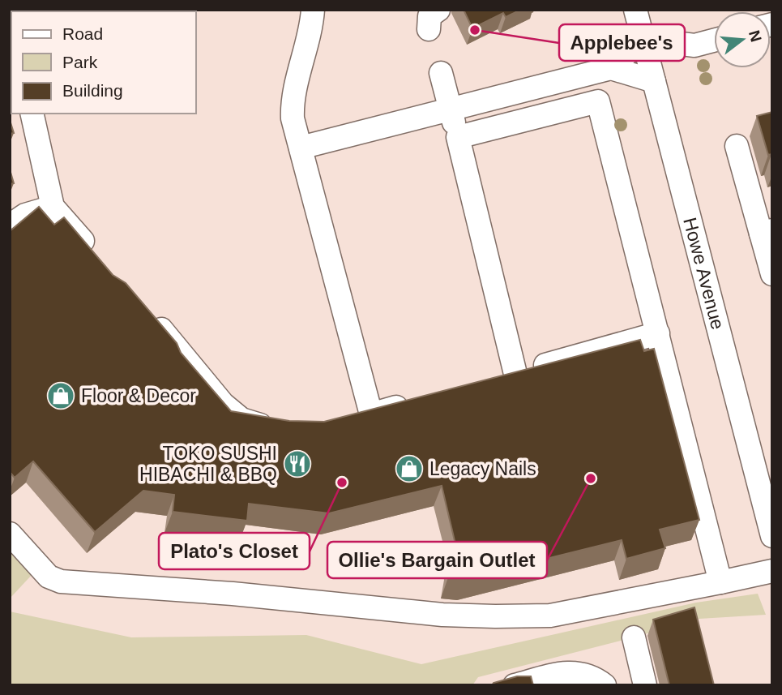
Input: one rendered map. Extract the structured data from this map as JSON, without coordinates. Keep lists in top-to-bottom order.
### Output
{
  "streets": {
    "street": ["Howe Avenue"]
  },
  "places": {
    "other": ["Applebee's", "Ollie's Bargain Outlet", "Plato's Closet"],
    "shop": ["Floor & Decor", "Legacy Nails"],
    "restaurant": ["TOKO SUSHI HIBACHI & BBQ"]
  },
  "legend": ["Road", "Park", "Building"],
  "north": "right"
}
